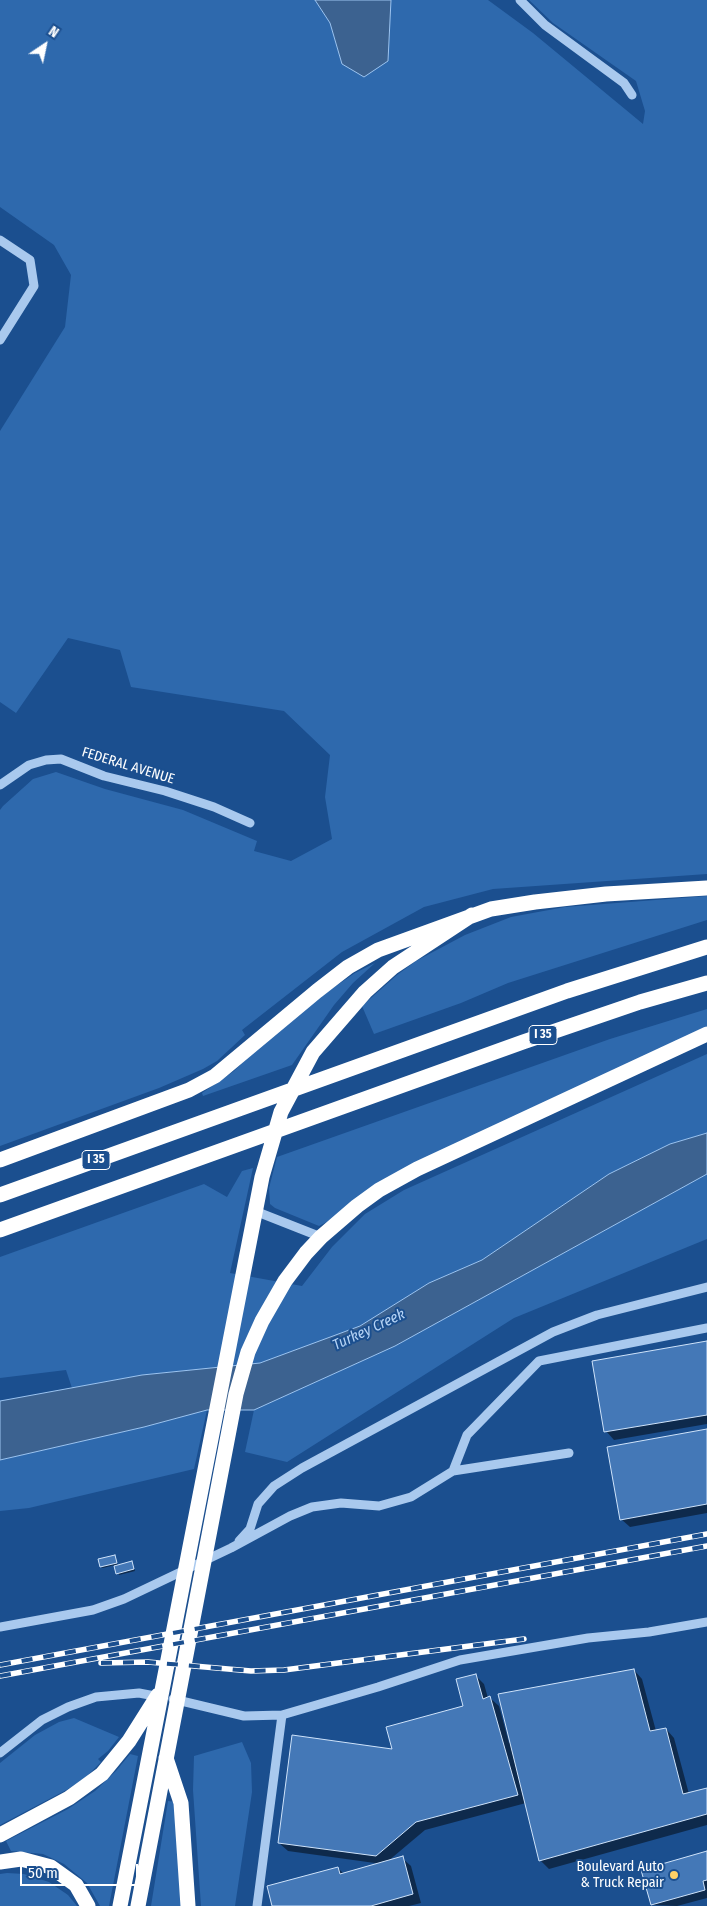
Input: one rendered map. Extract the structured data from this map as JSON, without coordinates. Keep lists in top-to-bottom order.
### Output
{
  "streets": {
    "highway": ["I 35"],
    "street": ["FEDERAL AVENUE"]
  },
  "water": ["Turkey Creek"],
  "places": ["Boulevard Auto & Truck Repair"],
  "scale_bar": "50 m",
  "north": "top right"
}
